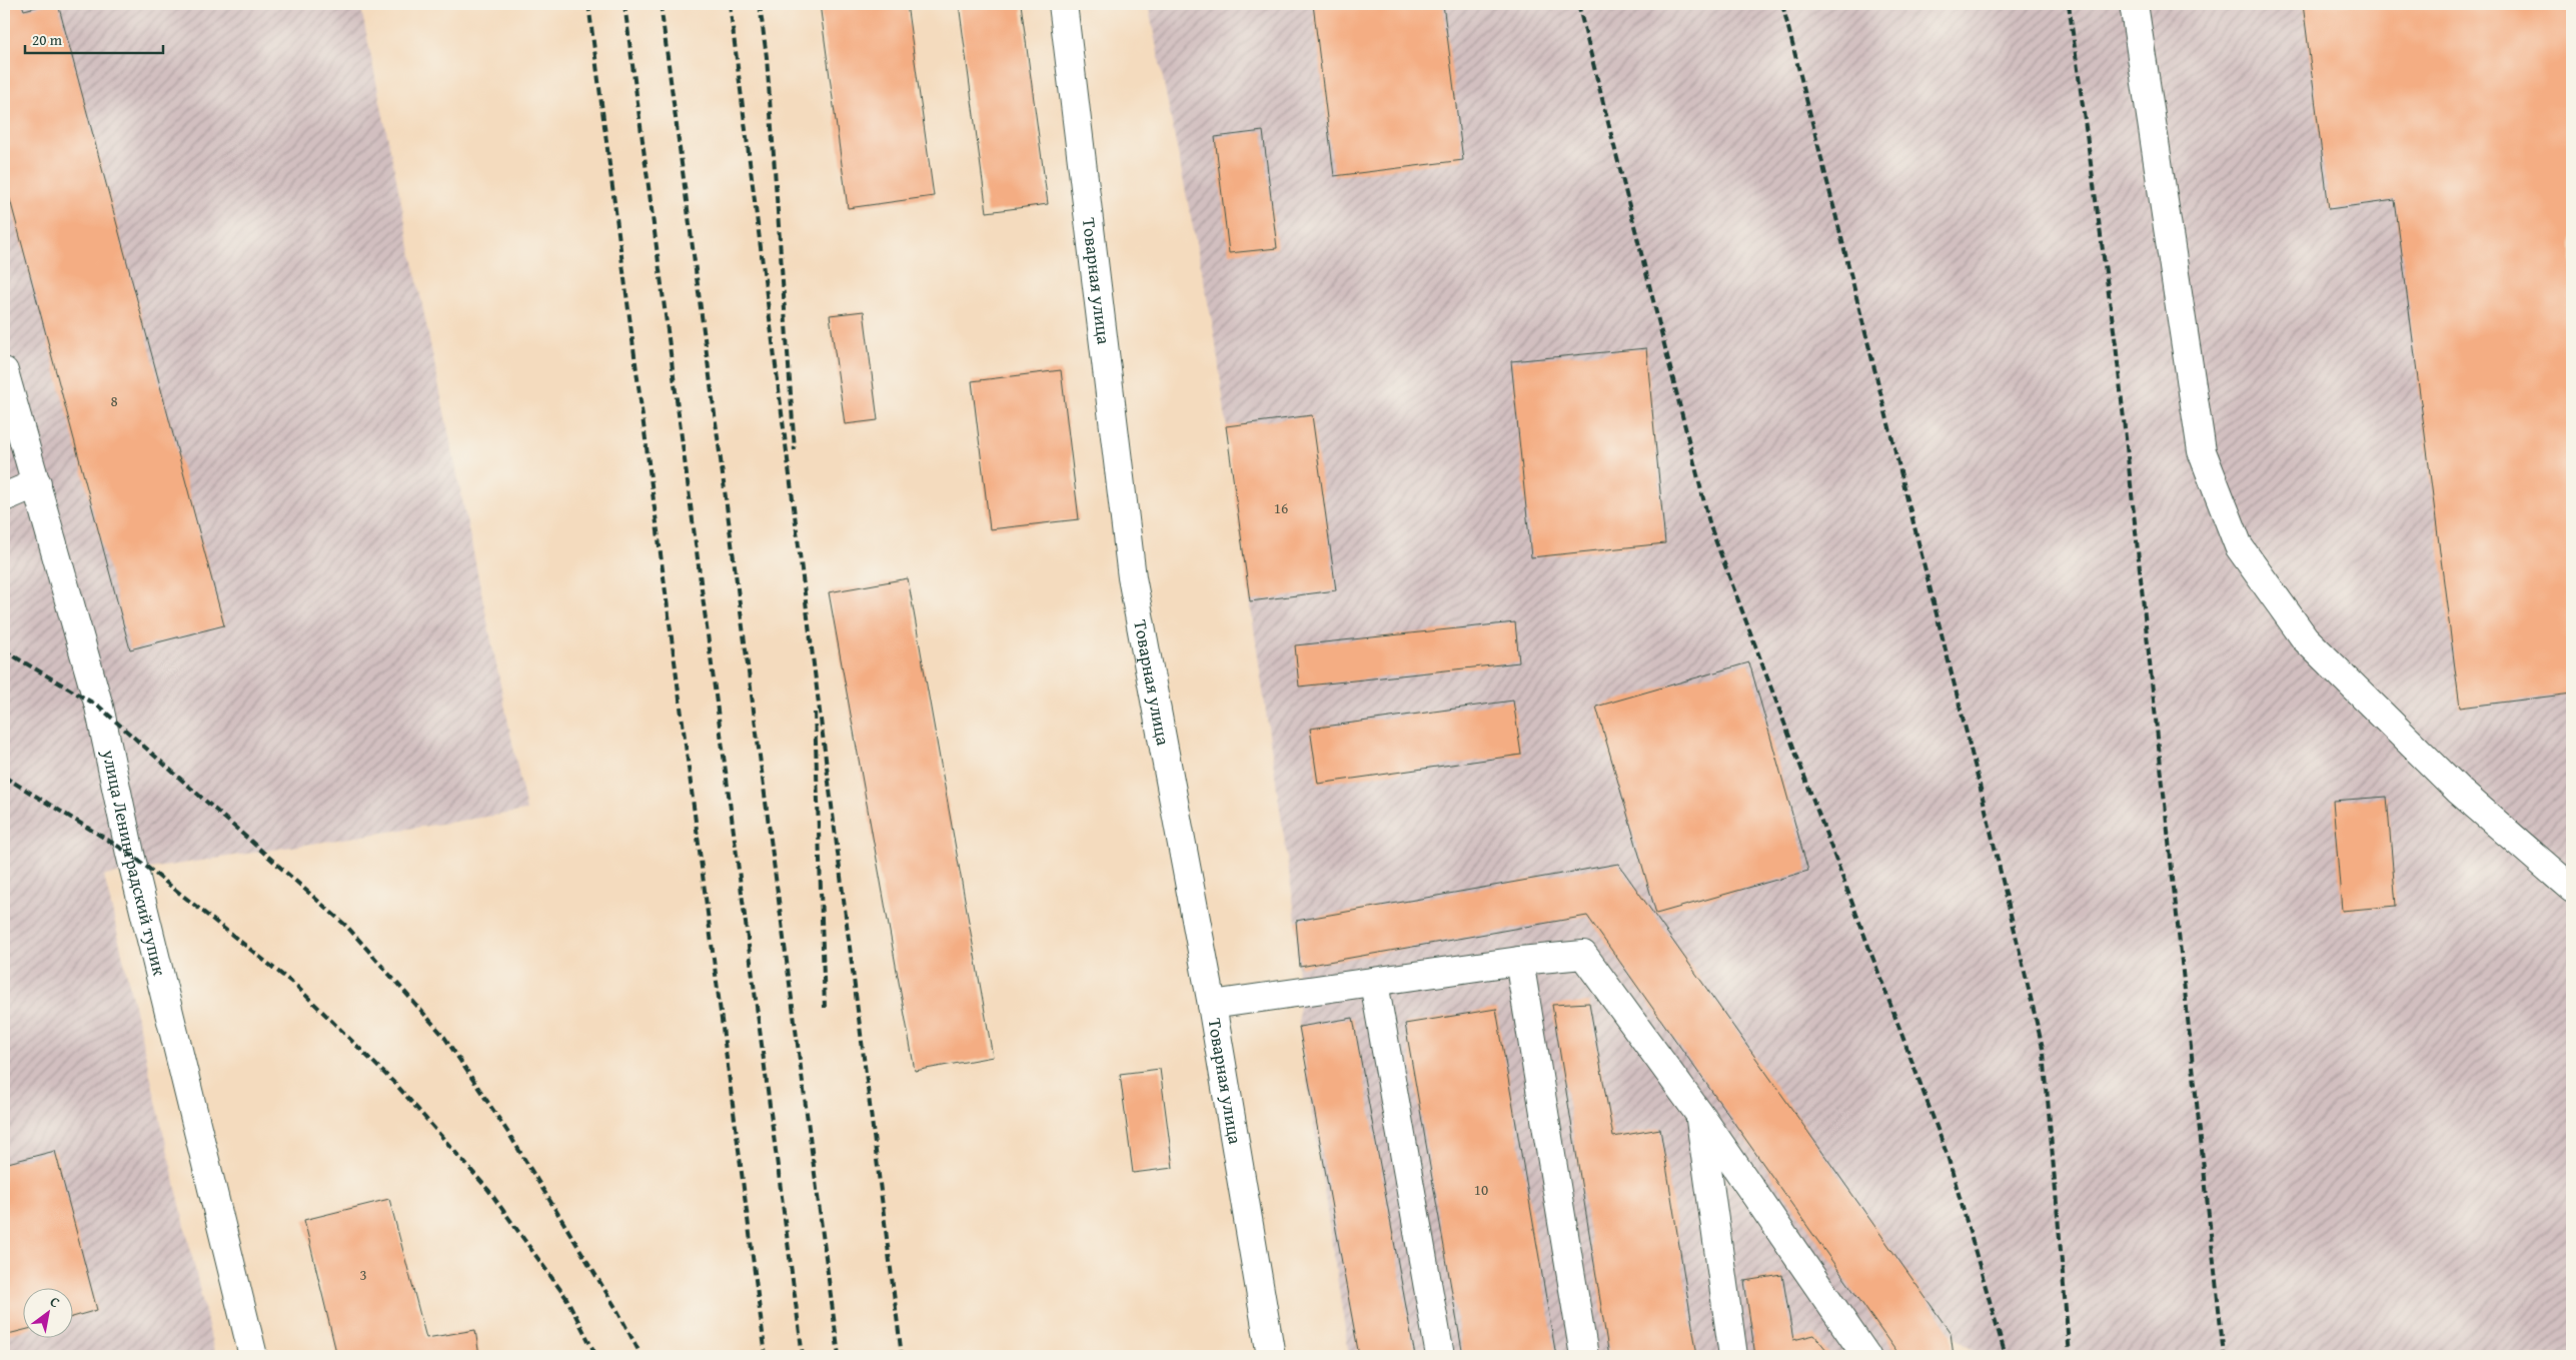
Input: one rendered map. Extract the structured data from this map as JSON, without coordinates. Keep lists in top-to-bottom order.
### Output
{
  "streets": {
    "street": ["Товарная улица", "улица Ленинградский тупик"]
  },
  "house_numbers": [
    "8",
    "16",
    "10",
    "3"
  ],
  "scale_bar": "20 m",
  "north": "top right"
}
